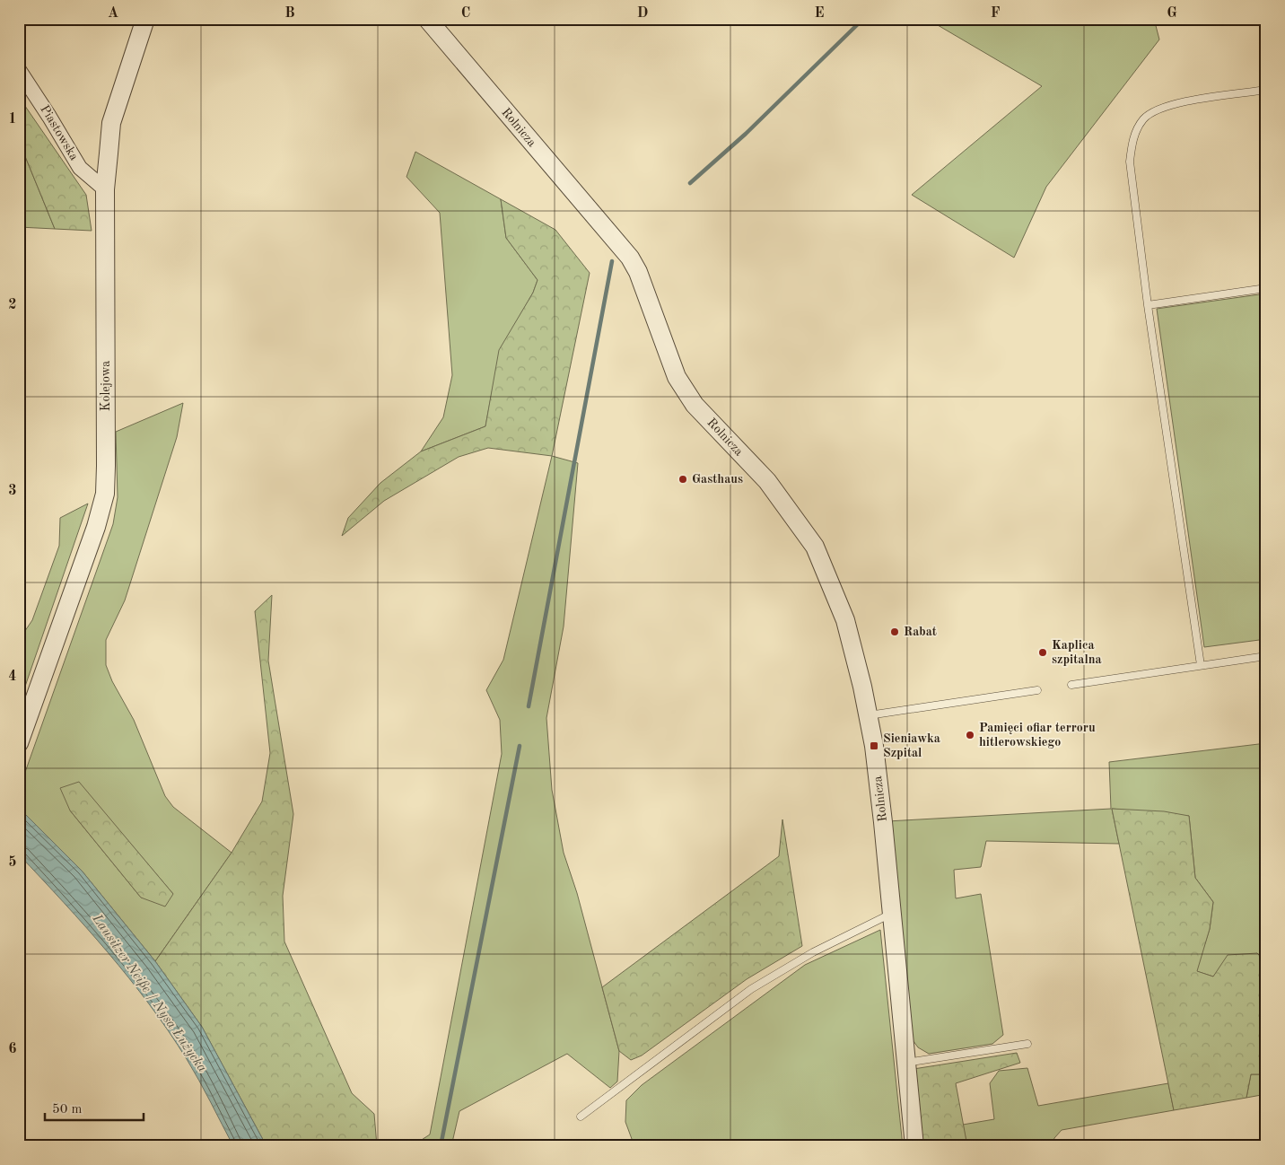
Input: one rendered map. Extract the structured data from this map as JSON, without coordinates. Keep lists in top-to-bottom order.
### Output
{
  "streets": {
    "street": ["Rolnicza", "Piastowska", "Kolejowa"]
  },
  "crossings": [
    ["Piastowska", "Kolejowa"]
  ],
  "water": ["Lausitzer Neiße / Nysa Łużycka"],
  "places": {
    "other": [
      "Gasthaus",
      "Rabat",
      "Kaplica szpitalna",
      "Pamięci ofiar terroru hitlerowskiego"
    ],
    "transit": ["Sieniawka Szpital"]
  },
  "scale_bar": "50 m",
  "grid": {
    "columns": [
      "A",
      "B",
      "C",
      "D",
      "E",
      "F",
      "G"
    ],
    "rows": [
      "1",
      "2",
      "3",
      "4",
      "5",
      "6"
    ]
  }
}
